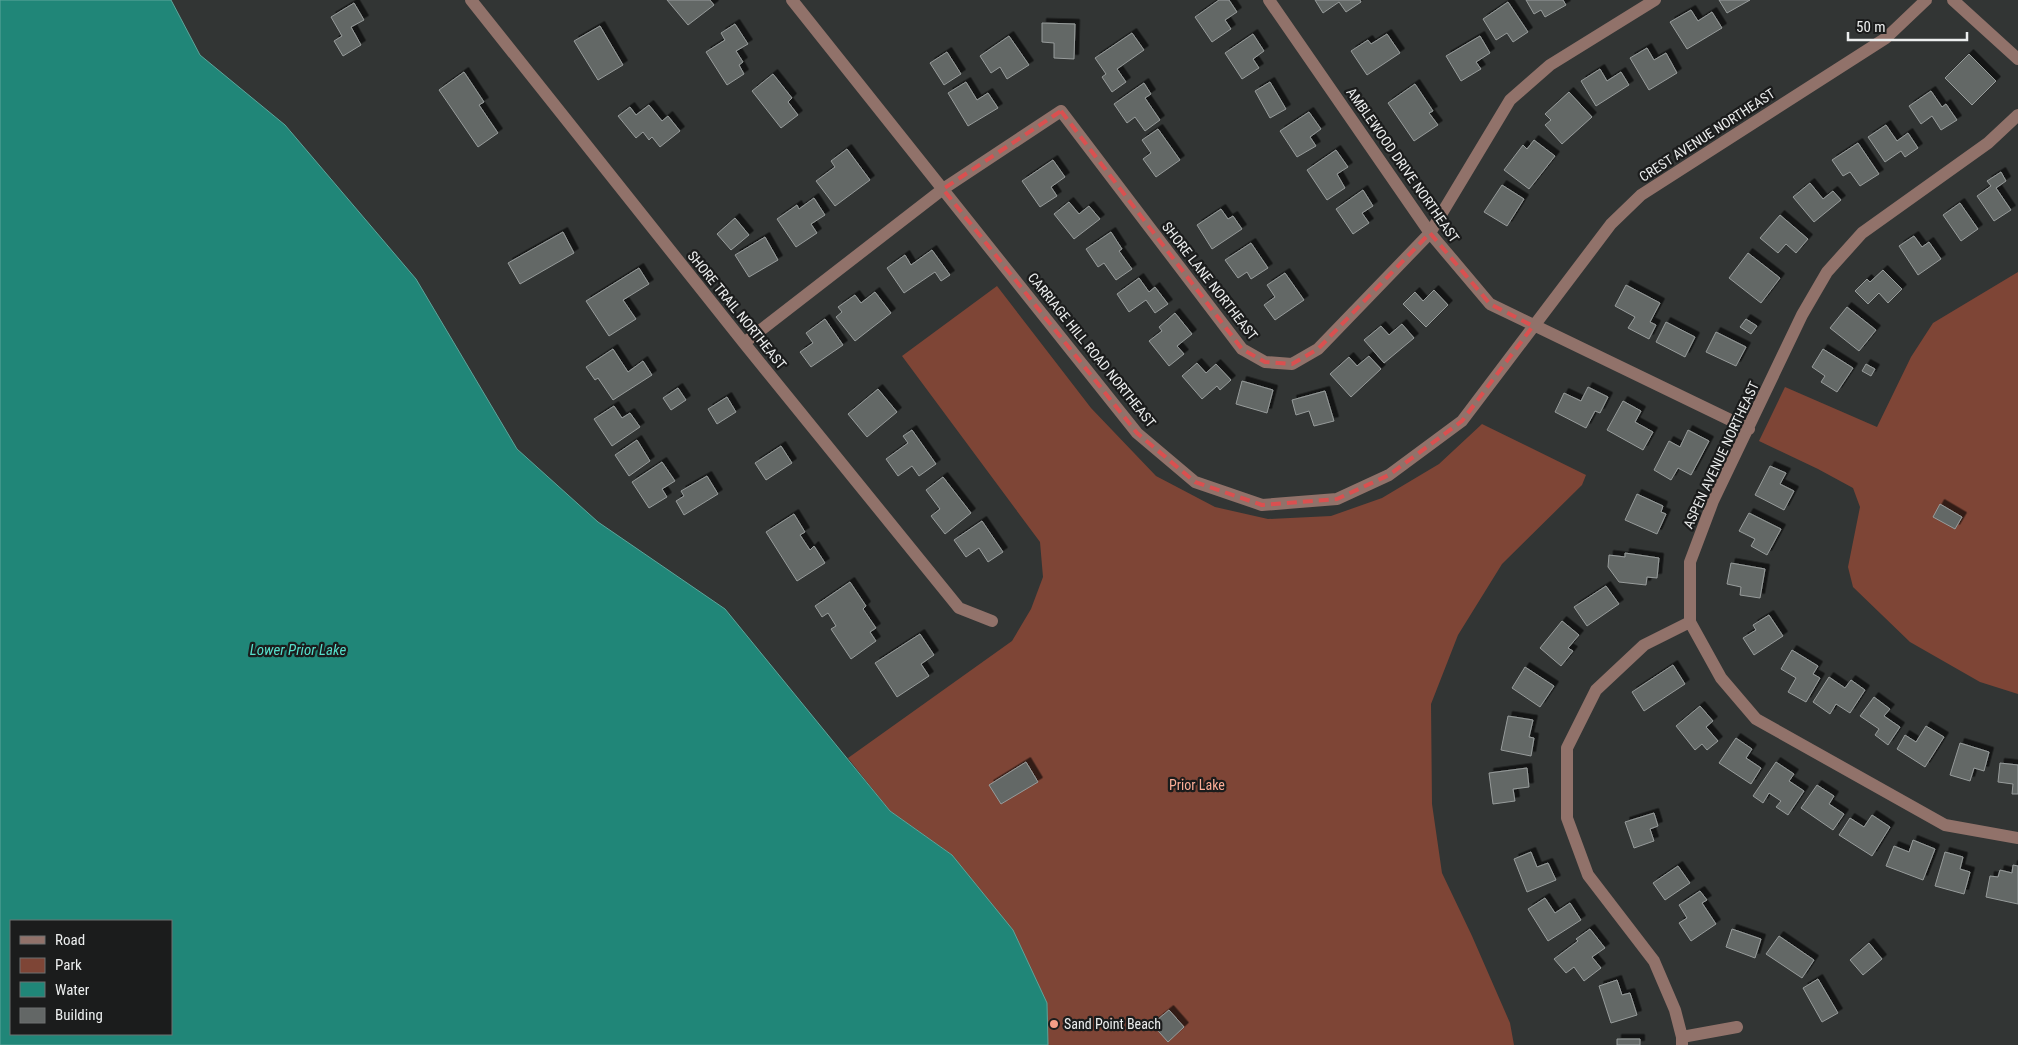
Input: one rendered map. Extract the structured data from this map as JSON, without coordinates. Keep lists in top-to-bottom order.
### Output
{
  "streets": {
    "street": [
      "CREST AVENUE NORTHEAST",
      "AMBLEWOOD DRIVE NORTHEAST",
      "SHORE LANE NORTHEAST",
      "SHORE TRAIL NORTHEAST",
      "CARRIAGE HILL ROAD NORTHEAST",
      "ASPEN AVENUE NORTHEAST"
    ]
  },
  "crossings": [
    ["CREST AVENUE NORTHEAST", "AMBLEWOOD DRIVE NORTHEAST"],
    ["CREST AVENUE NORTHEAST", "CARRIAGE HILL ROAD NORTHEAST"],
    ["AMBLEWOOD DRIVE NORTHEAST", "SHORE LANE NORTHEAST"],
    ["AMBLEWOOD DRIVE NORTHEAST", "CARRIAGE HILL ROAD NORTHEAST"],
    ["AMBLEWOOD DRIVE NORTHEAST", "ASPEN AVENUE NORTHEAST"],
    ["SHORE LANE NORTHEAST", "SHORE TRAIL NORTHEAST"],
    ["SHORE LANE NORTHEAST", "CARRIAGE HILL ROAD NORTHEAST"]
  ],
  "water": ["Lower Prior Lake"],
  "parks": ["Prior Lake"],
  "places": ["Sand Point Beach"],
  "legend": [
    "Road",
    "Park",
    "Water",
    "Building"
  ],
  "scale_bar": "50 m"
}
